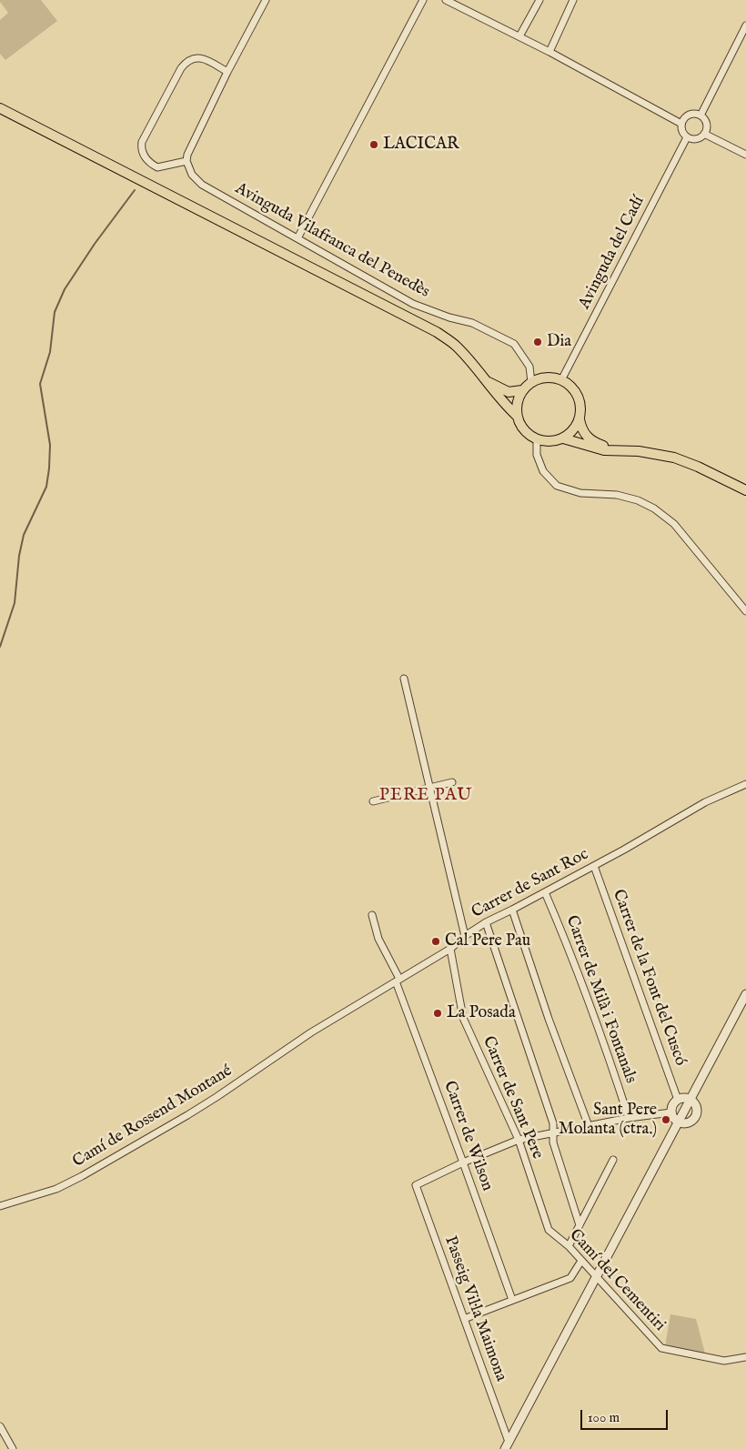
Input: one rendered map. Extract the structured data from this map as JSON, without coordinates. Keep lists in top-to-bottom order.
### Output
{
  "streets": {
    "street": [
      "Avinguda Vilafranca del Penedès",
      "Avinguda del Cadí",
      "Carrer de Sant Roc",
      "Carrer de la Font del Cuscó",
      "Carrer de Milà i Fontanals",
      "Carrer de Sant Pere",
      "Camí de Rossend Montané",
      "Carrer de Wilson",
      "Camí del Cementiri",
      "Passeig Vil·la Maimona"
    ]
  },
  "crossings": [
    ["Avinguda Vilafranca del Penedès", "Avinguda del Cadí"],
    ["Carrer de Sant Roc", "Carrer de la Font del Cuscó"],
    ["Carrer de Sant Roc", "Carrer de Milà i Fontanals"],
    ["Carrer de Sant Roc", "Carrer de Sant Pere"],
    ["Carrer de Sant Roc", "Camí de Rossend Montané"],
    ["Carrer de Sant Roc", "Carrer de Wilson"],
    ["Carrer de Sant Pere", "Camí del Cementiri"],
    ["Carrer de Wilson", "Passeig Vil·la Maimona"]
  ],
  "districts": ["PERE PAU"],
  "places": [
    "LACICAR",
    "Dia",
    "Cal Pere Pau",
    "La Posada",
    "Sant Pere Molanta (ctra.)"
  ],
  "scale_bar": "100 m"
}
